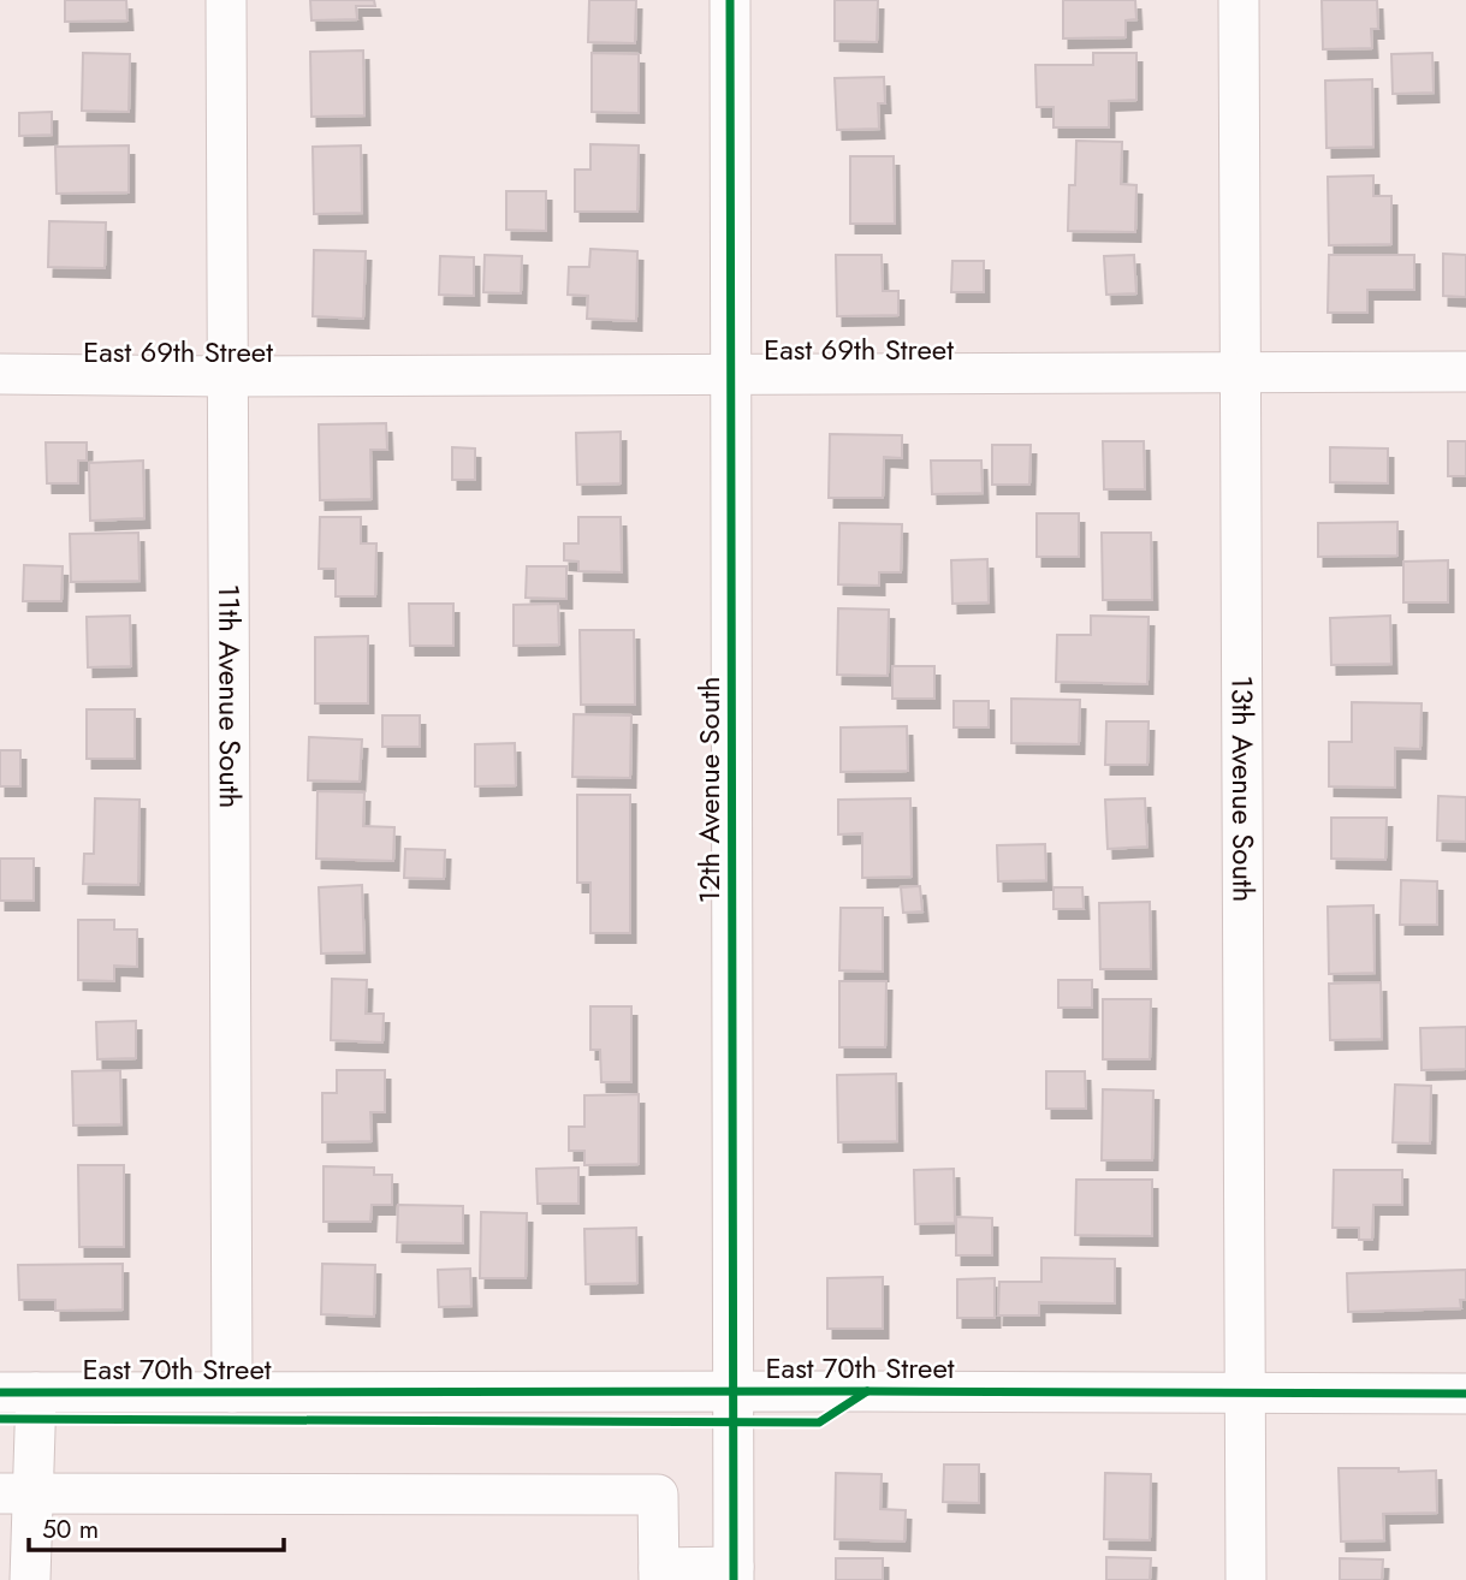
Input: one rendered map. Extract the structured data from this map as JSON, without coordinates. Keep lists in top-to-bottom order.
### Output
{
  "streets": {
    "street": [
      "East 69th Street",
      "11th Avenue South",
      "12th Avenue South",
      "13th Avenue South",
      "East 70th Street"
    ]
  },
  "crossings": [
    ["East 69th Street", "11th Avenue South"],
    ["East 69th Street", "12th Avenue South"],
    ["East 69th Street", "13th Avenue South"],
    ["11th Avenue South", "East 70th Street"],
    ["12th Avenue South", "East 70th Street"],
    ["13th Avenue South", "East 70th Street"]
  ],
  "scale_bar": "50 m"
}
